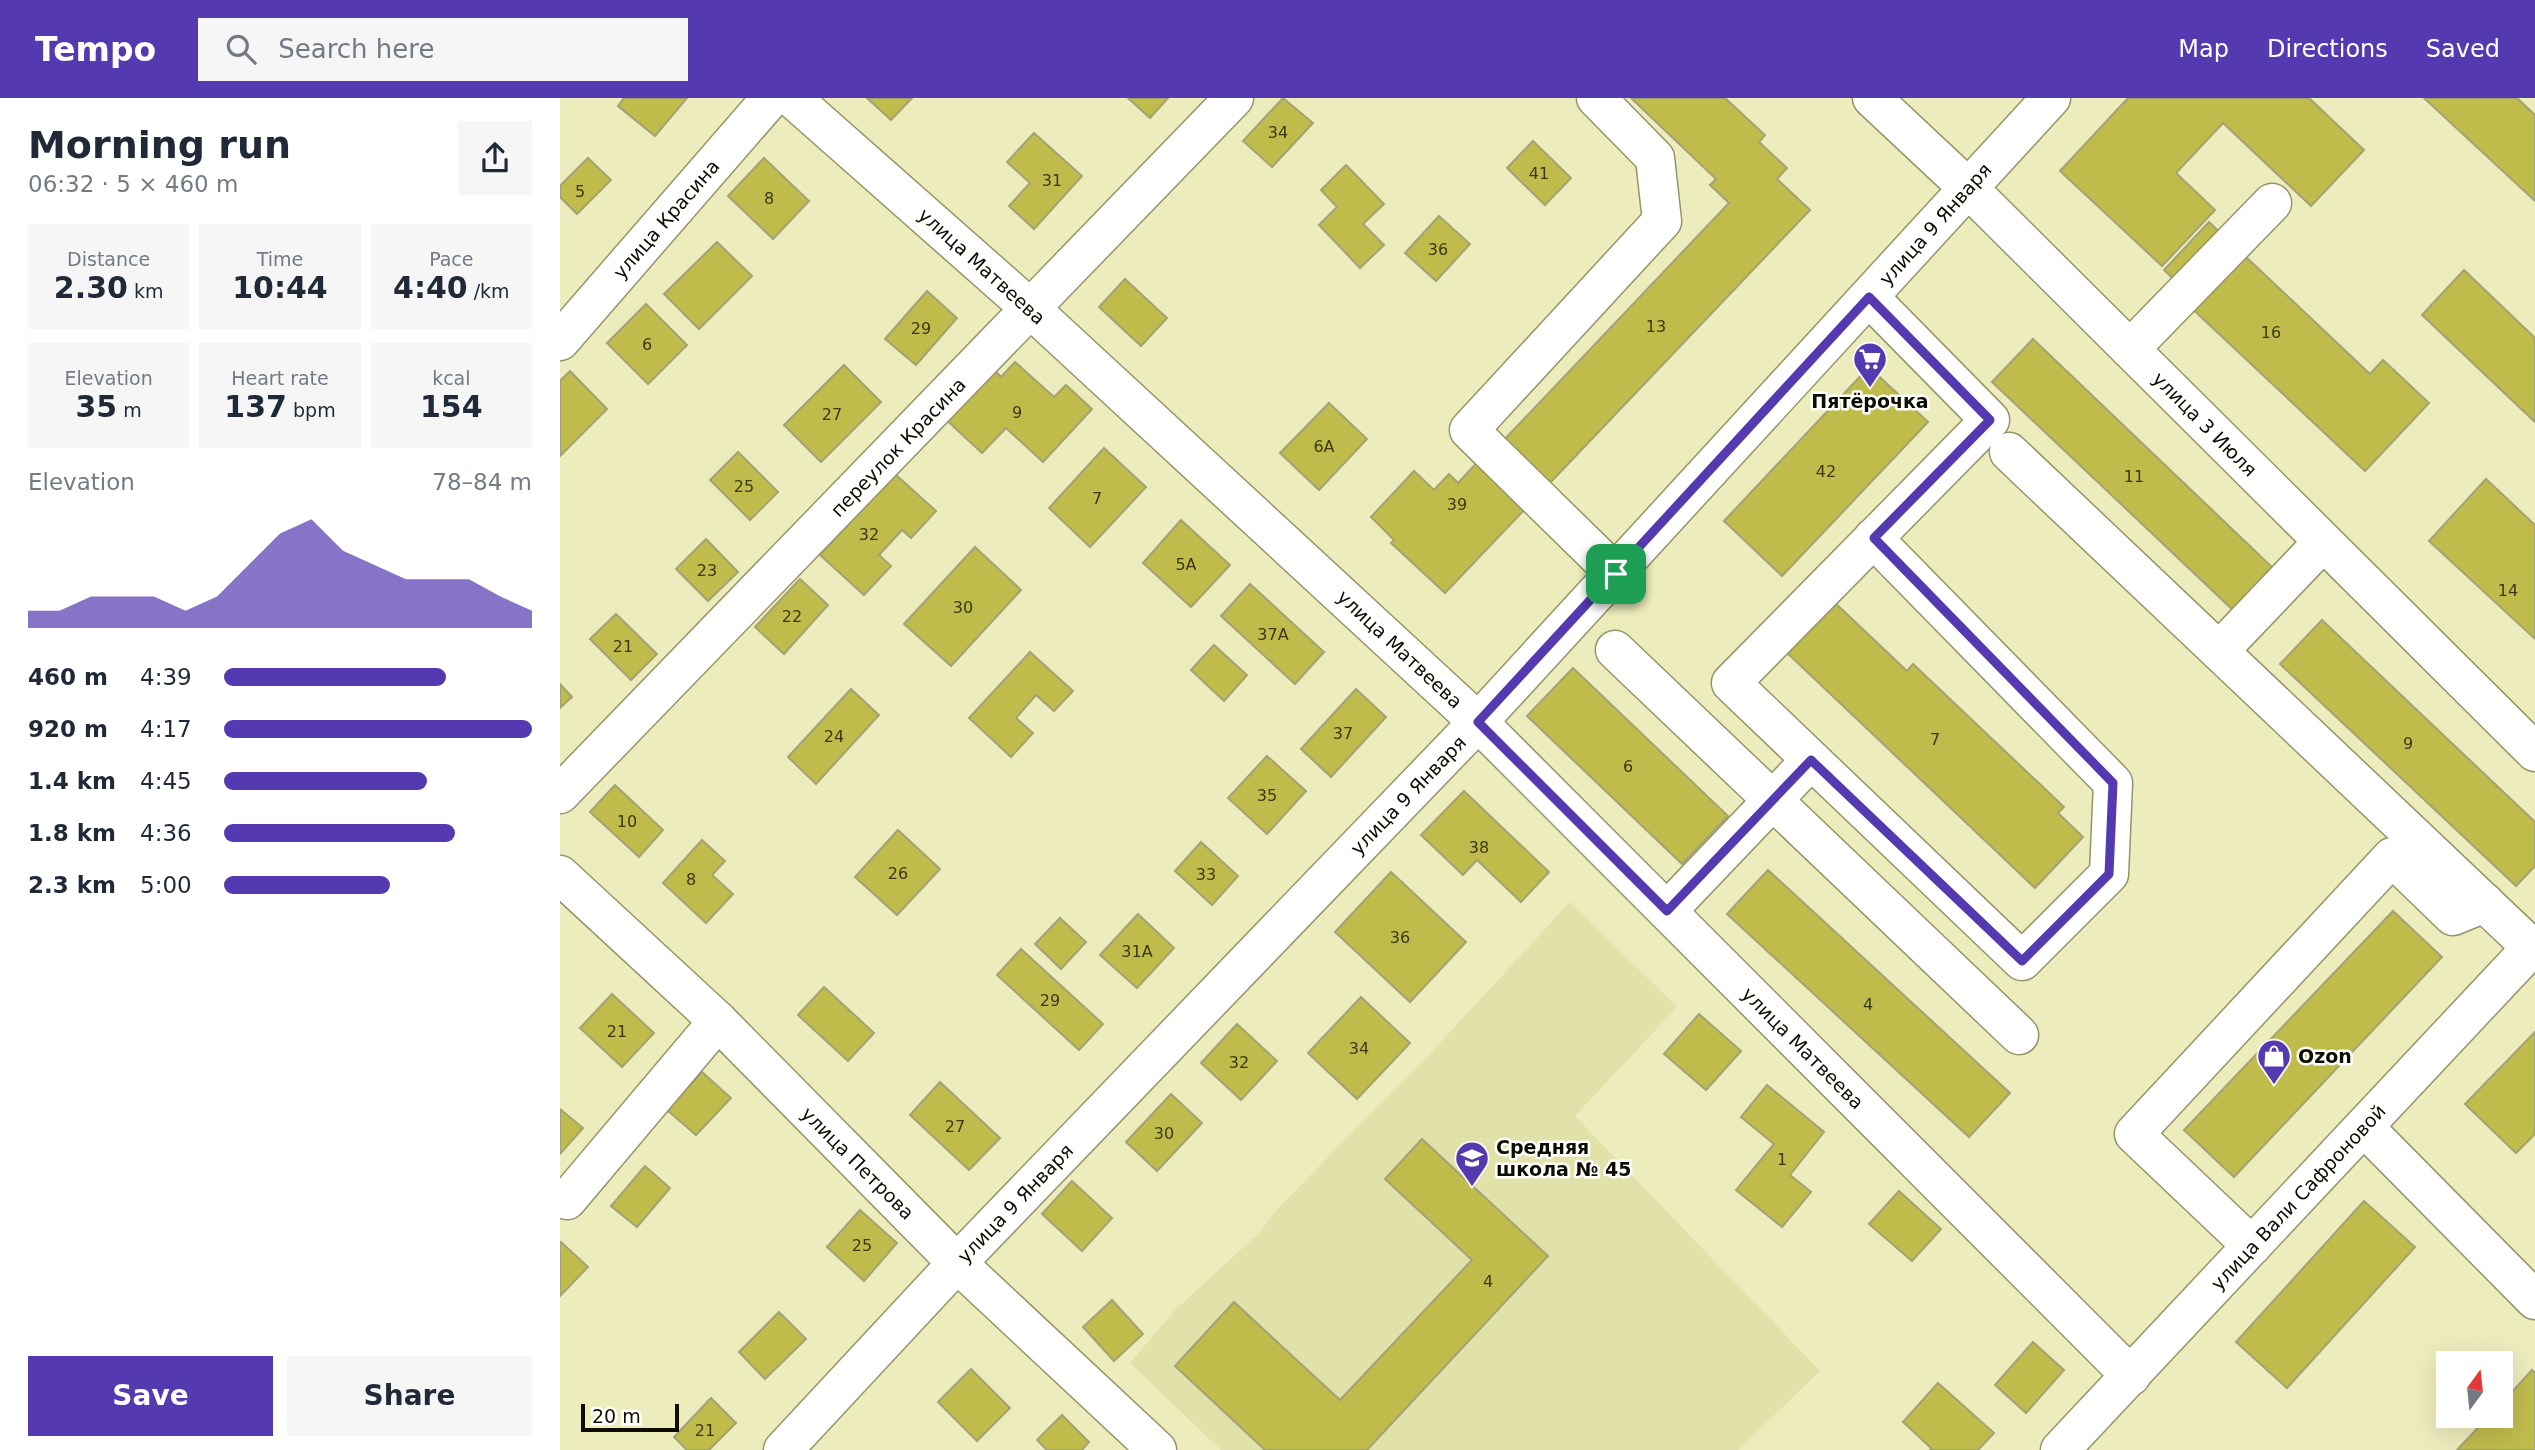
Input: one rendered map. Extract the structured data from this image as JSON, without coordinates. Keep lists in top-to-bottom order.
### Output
{
  "streets": {
    "street": [
      "улица Красина",
      "улица 9 Января",
      "улица Матвеева",
      "улица 3 Июля",
      "переулок Красина",
      "улица Петрова",
      "улица Вали Сафроновой"
    ]
  },
  "crossings": [
    ["улица 9 Января", "улица Матвеева"],
    ["улица 9 Января", "улица 3 Июля"],
    ["улица 9 Января", "улица Петрова"],
    ["улица Матвеева", "переулок Красина"],
    ["улица Матвеева", "улица Вали Сафроновой"]
  ],
  "places": {
    "supermarket": ["Пятёрочка"],
    "shop": ["Ozon"],
    "school or university": ["Средняя школа № 45"]
  },
  "house_numbers": [
    "34",
    "41",
    "31",
    "5",
    "8",
    "36",
    "13",
    "29",
    "16",
    "6",
    "9",
    "27",
    "6А",
    "42",
    "11",
    "25",
    "7",
    "39",
    "32",
    "5А",
    "23",
    "14",
    "30",
    "22",
    "37А",
    "21",
    "37",
    "24",
    "7",
    "9",
    "6",
    "35",
    "10",
    "38",
    "26",
    "33",
    "8",
    "36",
    "31А",
    "29",
    "4",
    "21",
    "34",
    "32",
    "27",
    "30",
    "1",
    "25",
    "4",
    "21"
  ],
  "scale_bar": "20 m",
  "north": "top",
  "page": {
    "header": "Tempo",
    "search": "Search here",
    "nav": ["Map", "Directions", "Saved"],
    "heading": ["Morning run", "06:32 · 5 × 460 m"],
    "stats": [
      ["Distance", "2.30 km"],
      ["Time", "10:44"],
      ["Pace", "4:40 /km"],
      ["Elevation", "35 m"],
      ["Heart rate", "137 bpm"],
      ["kcal", "154"]
    ],
    "chart": ["Elevation", "78–84 m"],
    "list": [
      {
        "name": "460 m",
        "note": "4:39"
      },
      {
        "name": "920 m",
        "note": "4:17"
      },
      {
        "name": "1.4 km",
        "note": "4:45"
      },
      {
        "name": "1.8 km",
        "note": "4:36"
      },
      {
        "name": "2.3 km",
        "note": "5:00"
      }
    ],
    "buttons": ["Save", "Share"],
    "scale": "20 m"
  }
}
